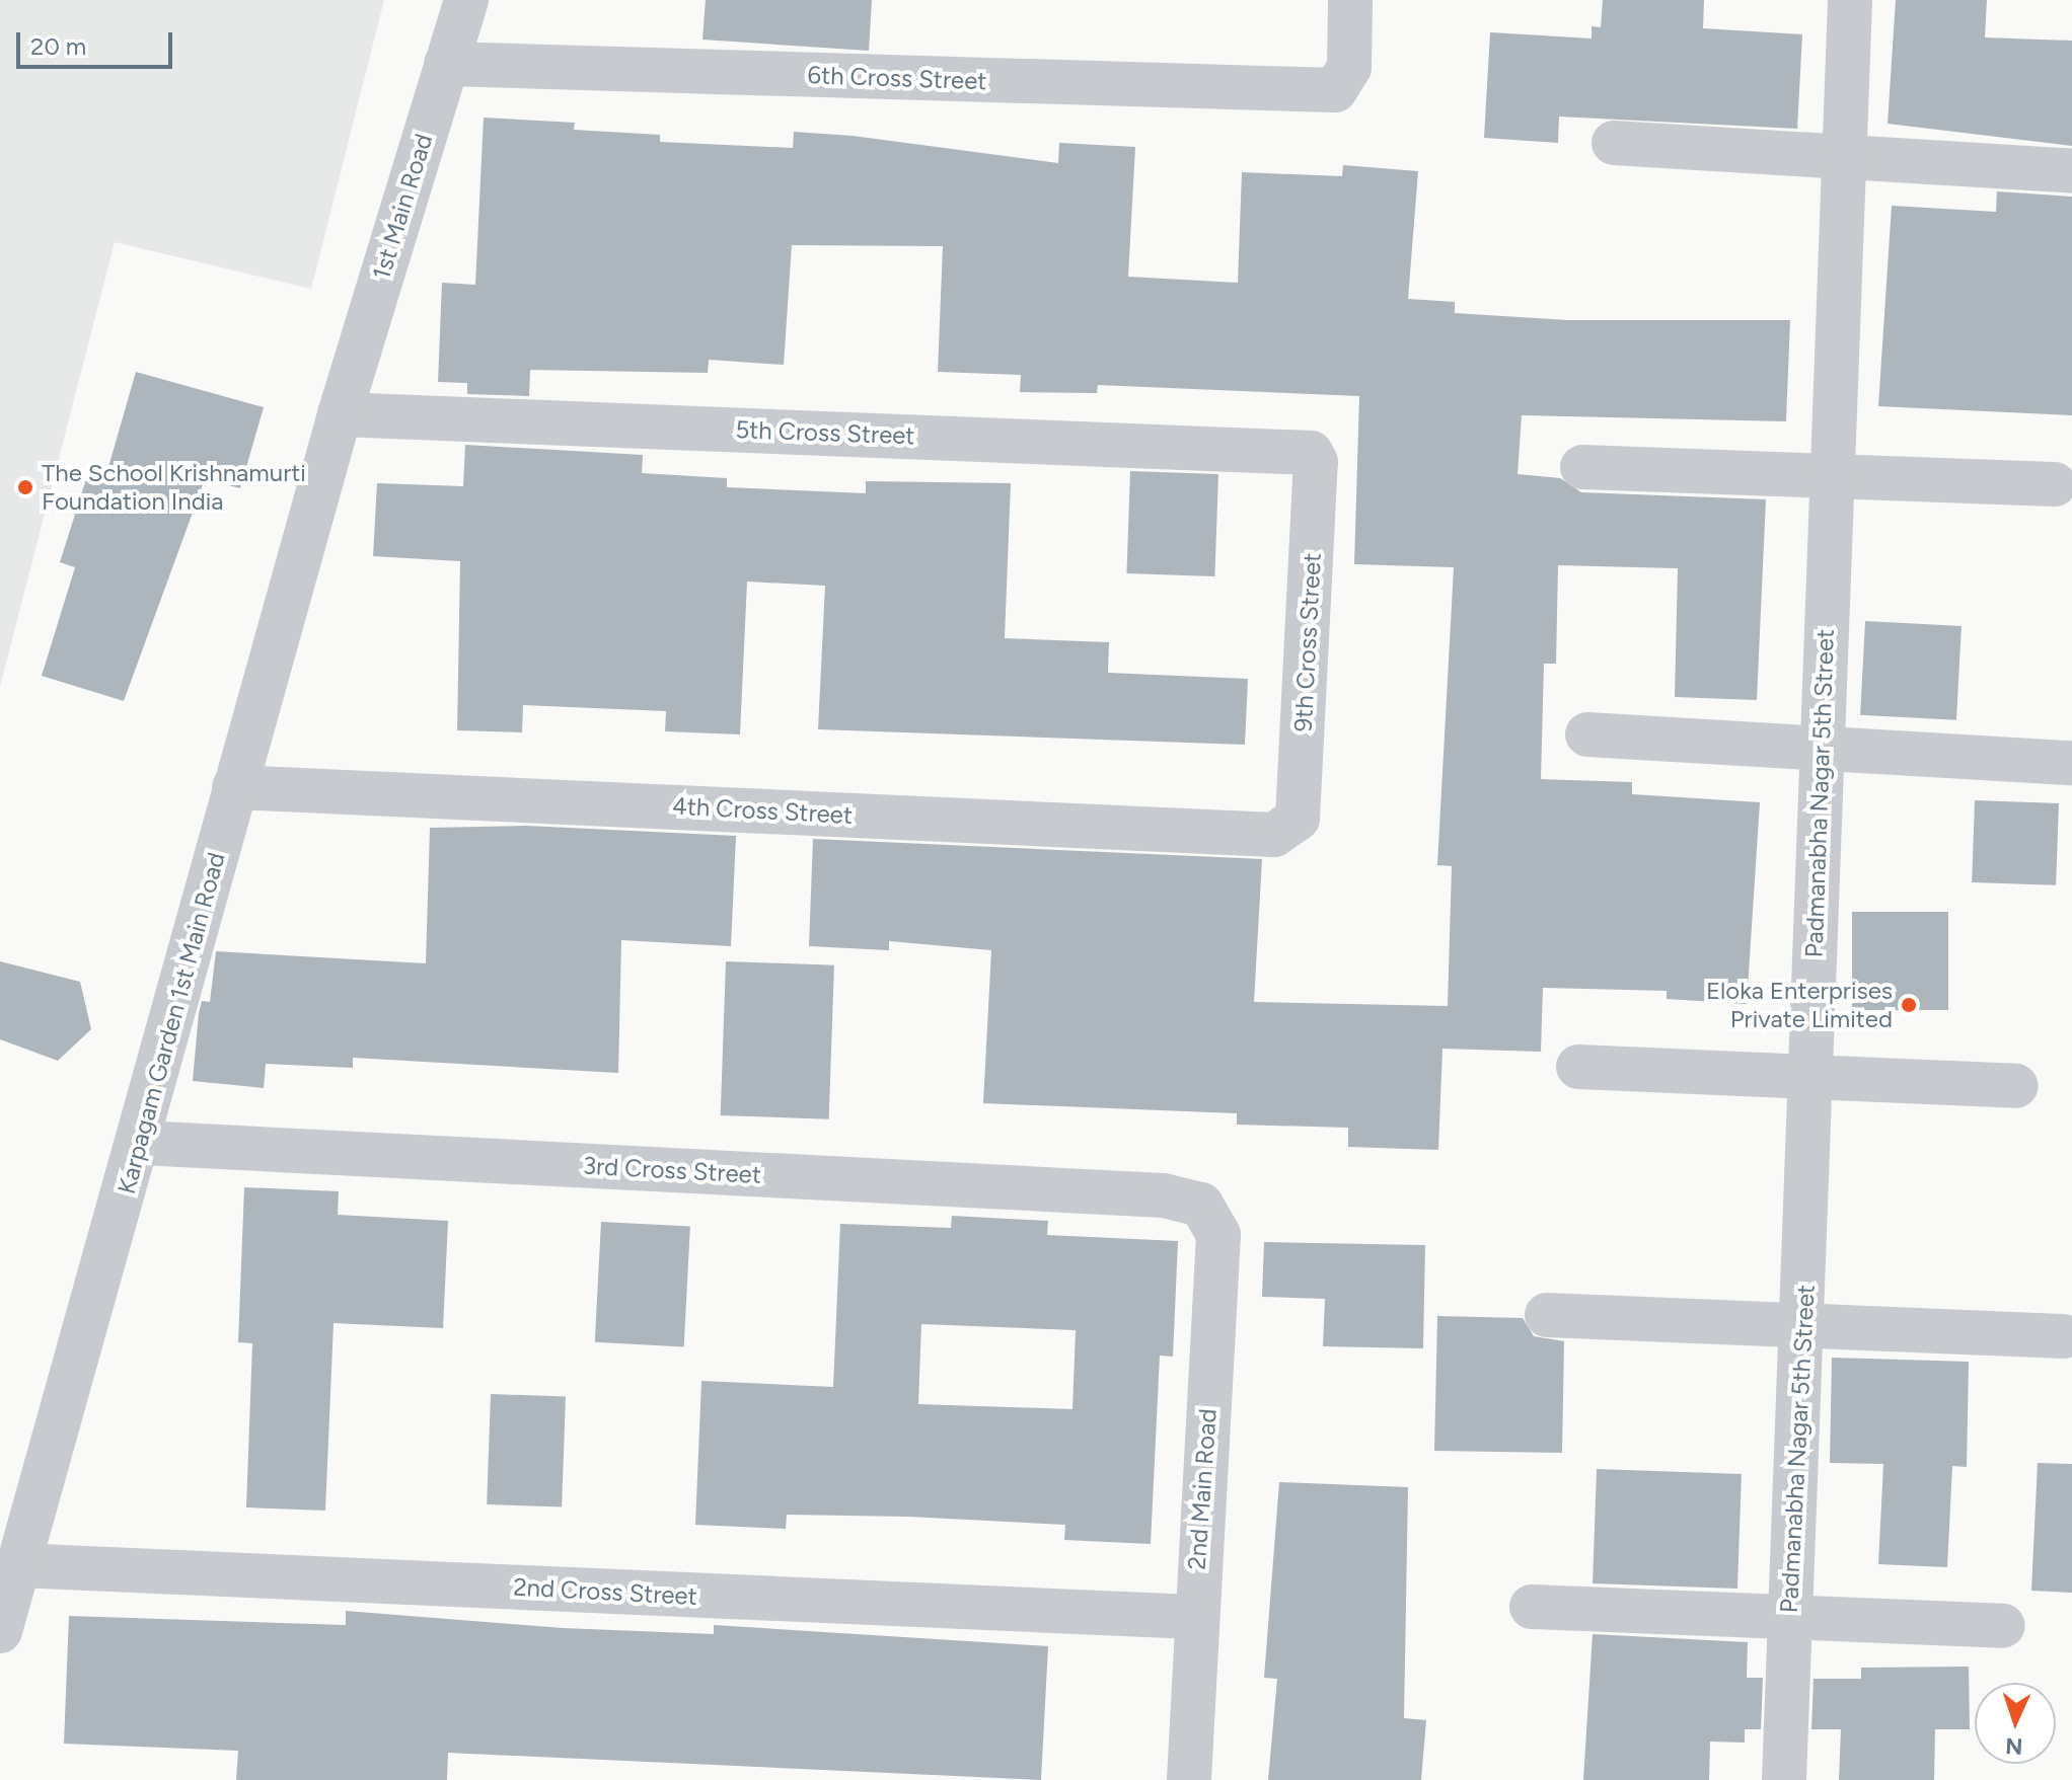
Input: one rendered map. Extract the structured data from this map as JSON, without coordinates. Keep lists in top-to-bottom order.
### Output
{
  "streets": {
    "street": [
      "6th Cross Street",
      "1st Main Road",
      "5th Cross Street",
      "9th Cross Street",
      "Padmanabha Nagar 5th Street",
      "4th Cross Street",
      "Karpagam Garden 1st Main Road",
      "3rd Cross Street",
      "2nd Main Road",
      "2nd Cross Street"
    ]
  },
  "crossings": [
    ["6th Cross Street", "1st Main Road"],
    ["1st Main Road", "5th Cross Street"],
    ["1st Main Road", "Karpagam Garden 1st Main Road"],
    ["5th Cross Street", "9th Cross Street"],
    ["5th Cross Street", "Karpagam Garden 1st Main Road"],
    ["9th Cross Street", "4th Cross Street"],
    ["4th Cross Street", "Karpagam Garden 1st Main Road"],
    ["Karpagam Garden 1st Main Road", "3rd Cross Street"],
    ["Karpagam Garden 1st Main Road", "2nd Cross Street"],
    ["3rd Cross Street", "2nd Main Road"],
    ["2nd Main Road", "2nd Cross Street"]
  ],
  "places": ["The School Krishnamurti Foundation India", "Eloka Enterprises Private Limited"],
  "scale_bar": "20 m",
  "north": "bottom"
}
